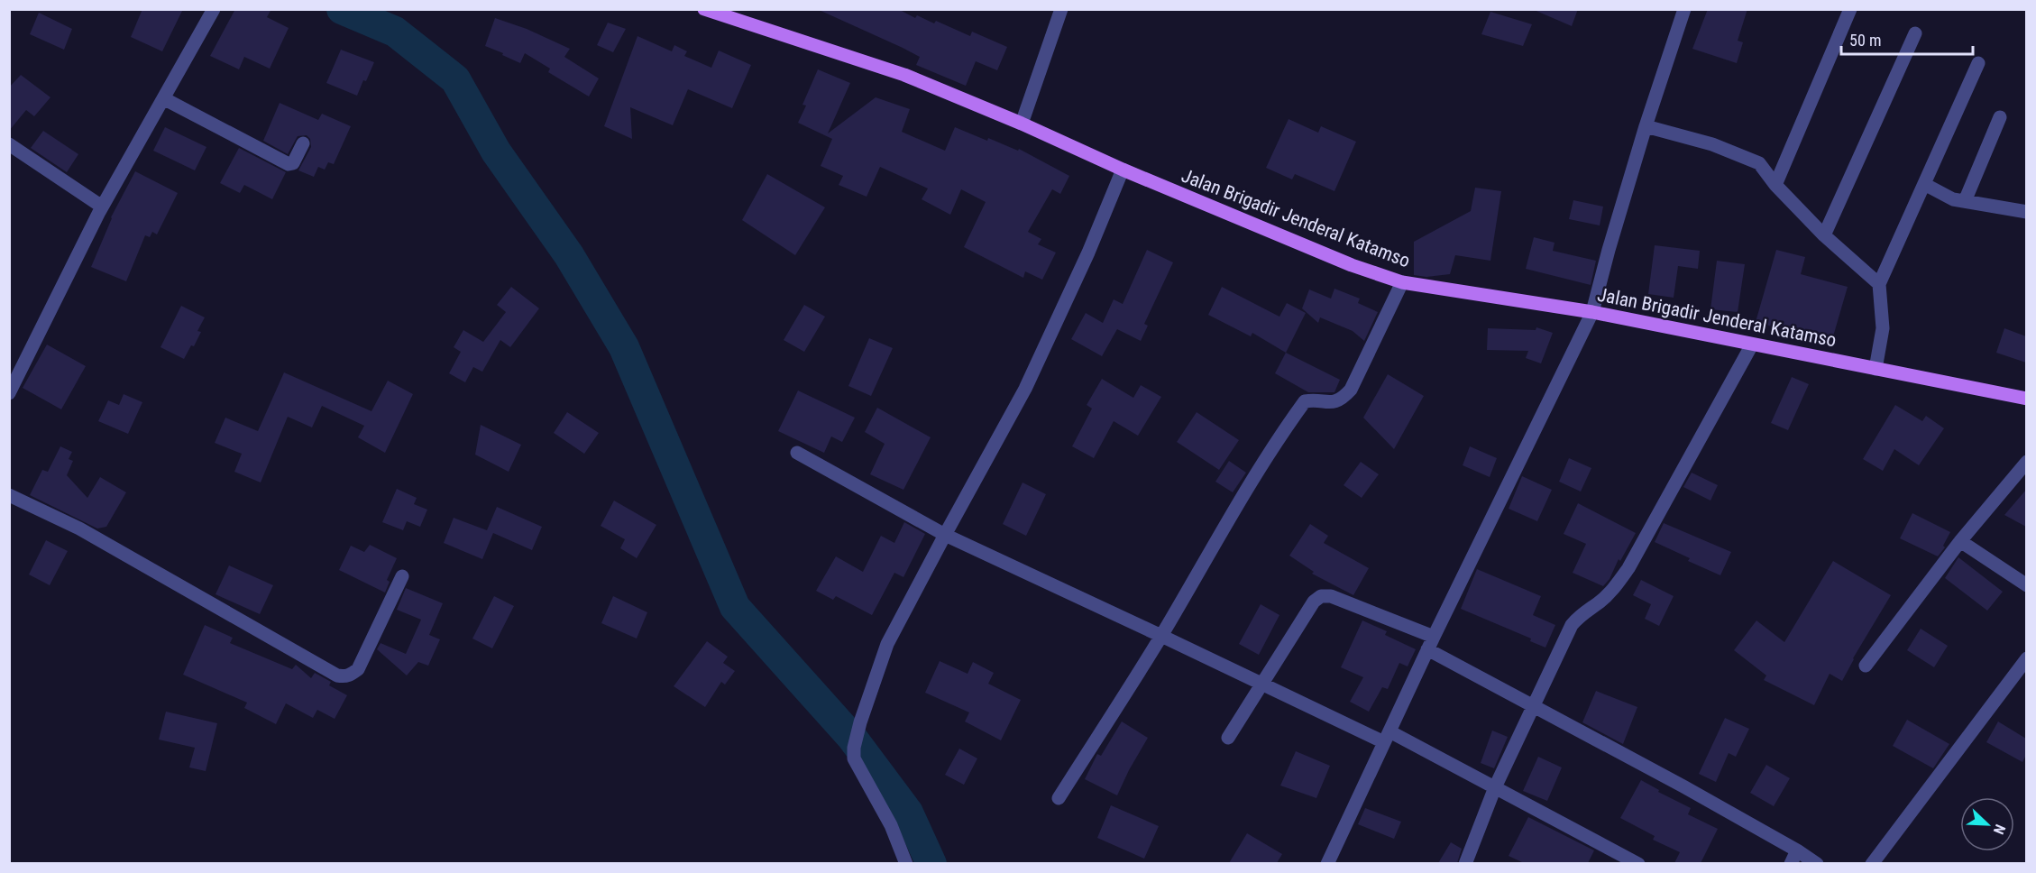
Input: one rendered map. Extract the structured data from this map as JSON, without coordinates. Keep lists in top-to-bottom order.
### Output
{
  "streets": {
    "main road": ["Jalan Brigadir Jenderal Katamso"]
  },
  "scale_bar": "50 m",
  "north": "bottom right"
}
